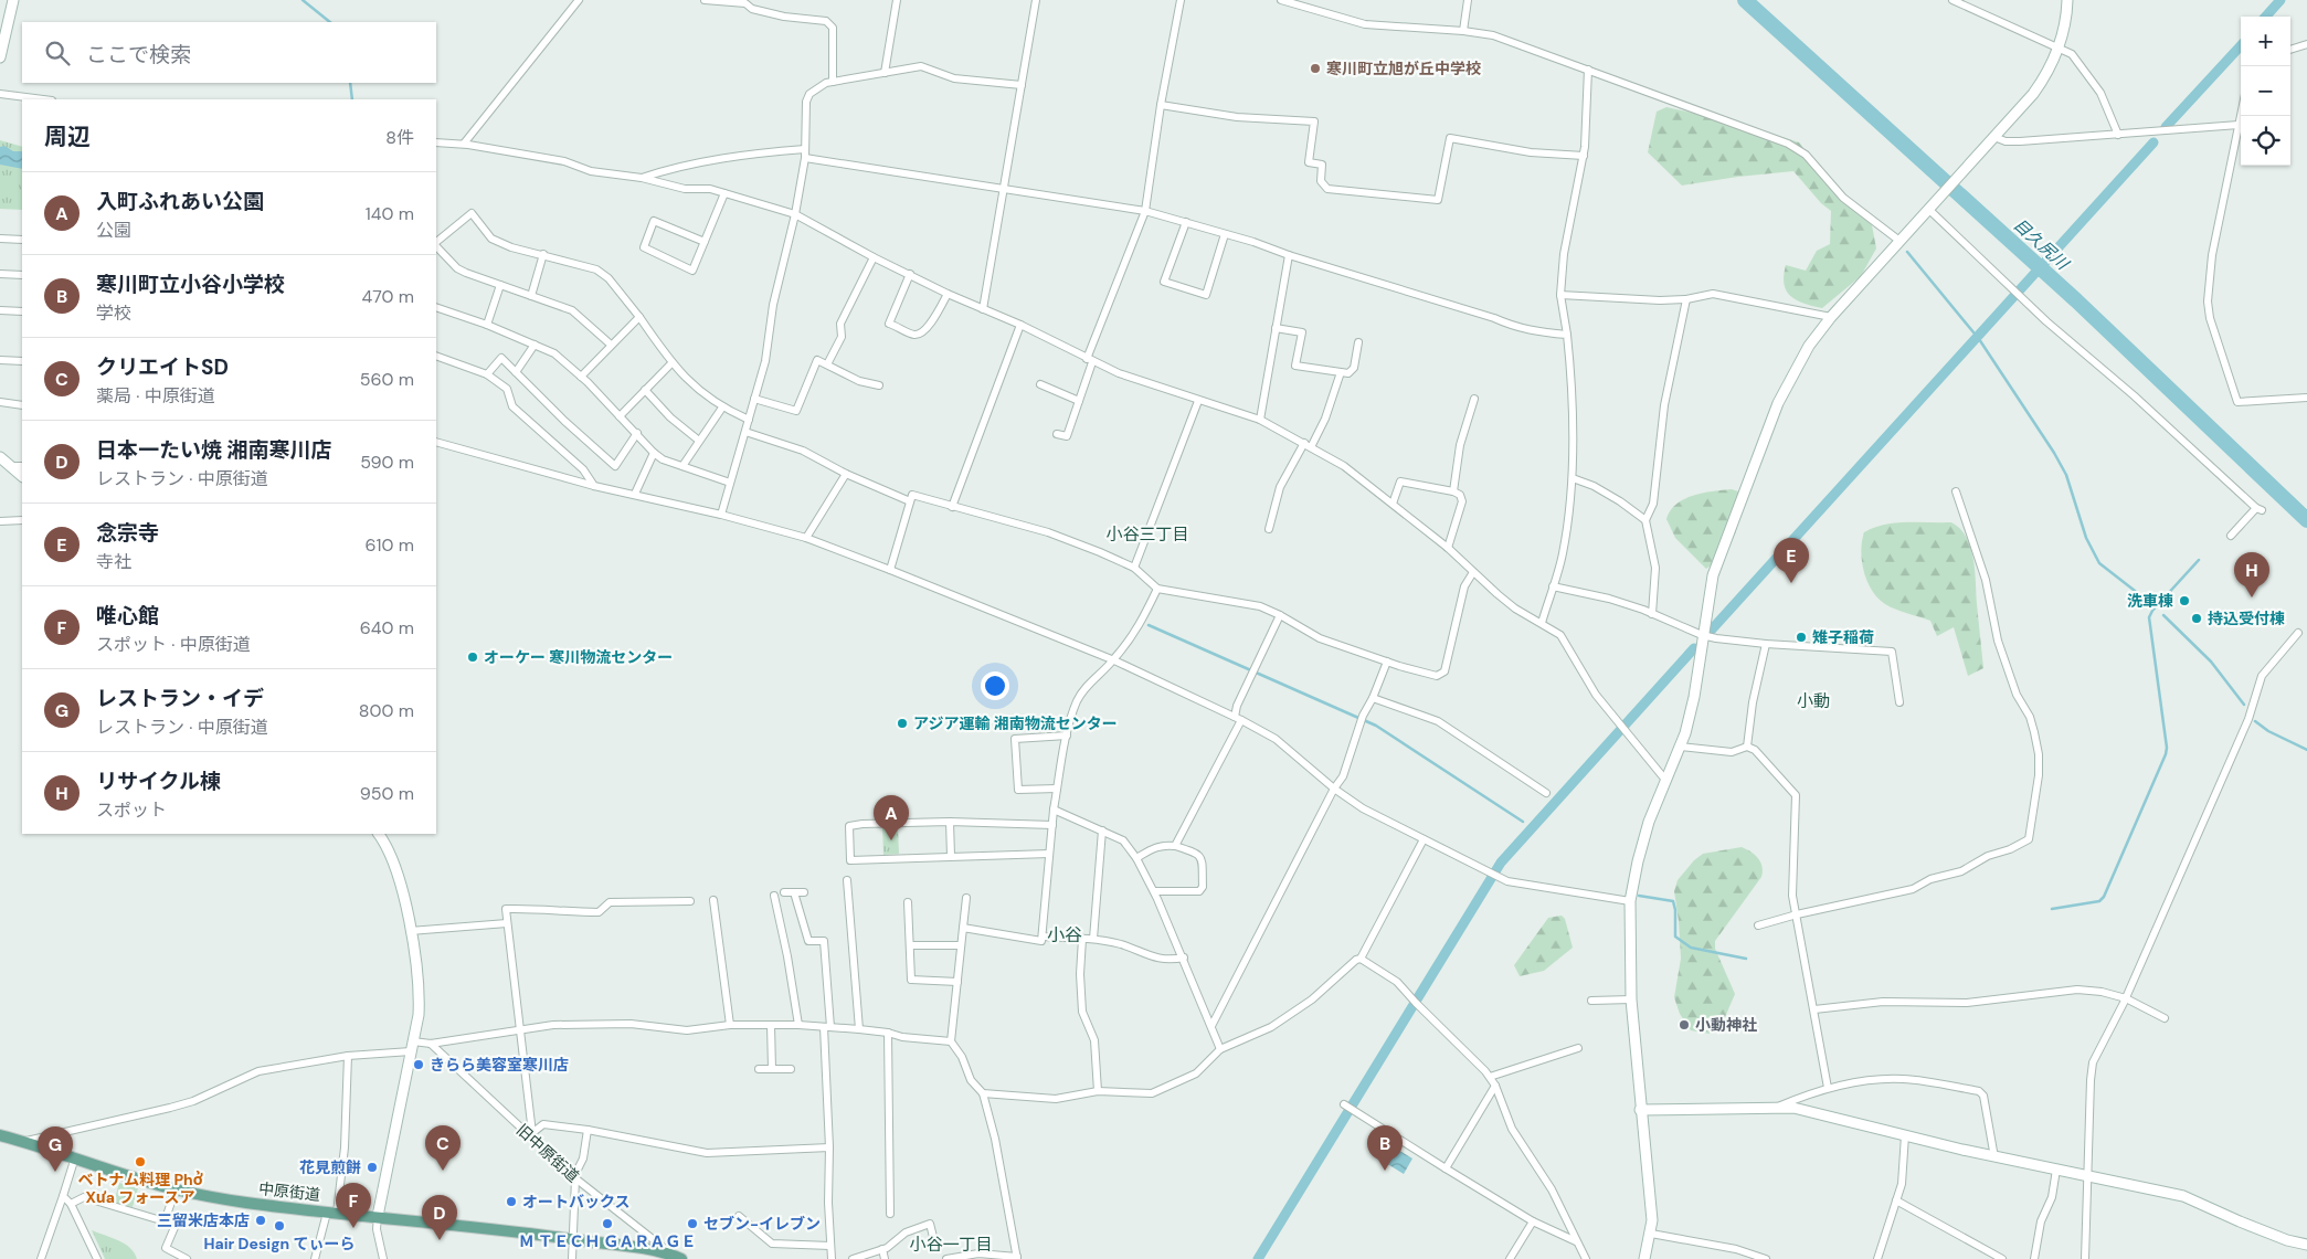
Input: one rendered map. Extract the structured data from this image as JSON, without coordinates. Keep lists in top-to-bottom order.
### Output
{
  "streets": {
    "main road": ["中原街道"],
    "street": ["旧中原街道"]
  },
  "crossings": [
    ["旧中原街道", "中原街道"]
  ],
  "districts": [
    "小谷三丁目",
    "小動",
    "小谷",
    "小谷一丁目"
  ],
  "water": ["目久尻川"],
  "places": [
    "寒川町立旭が丘中学校",
    "洗車棟",
    "持込受付棟",
    "雉子稲荷",
    "オーケー 寒川物流センター",
    "アジア運輸 湘南物流センター",
    "小動神社",
    "きらら美容室寒川店",
    "ベトナム料理 Phở Xưa フォースア",
    "花見煎餅",
    "オートバックス",
    "三留米店本店",
    "Ｍ ＴＥＣＨ ＧＡＲＡＧＥ",
    "セブン-イレブン",
    "Hair Design てぃーら"
  ],
  "page": {
    "map_buttons": ["+", "−"],
    "search": "ここで検索",
    "heading": ["周辺", "8件"],
    "list": [
      {
        "mark": "A",
        "name": "入町ふれあい公園",
        "note": "公園",
        "value": "140 m"
      },
      {
        "mark": "B",
        "name": "寒川町立小谷小学校",
        "note": "学校",
        "value": "470 m"
      },
      {
        "mark": "C",
        "name": "クリエイトSD",
        "note": "薬局 · 中原街道",
        "value": "560 m"
      },
      {
        "mark": "D",
        "name": "日本一たい焼 湘南寒川店",
        "note": "レストラン · 中原街道",
        "value": "590 m"
      },
      {
        "mark": "E",
        "name": "念宗寺",
        "note": "寺社",
        "value": "610 m"
      },
      {
        "mark": "F",
        "name": "唯心館",
        "note": "スポット · 中原街道",
        "value": "640 m"
      },
      {
        "mark": "G",
        "name": "レストラン・イデ",
        "note": "レストラン · 中原街道",
        "value": "800 m"
      },
      {
        "mark": "H",
        "name": "リサイクル棟",
        "note": "スポット",
        "value": "950 m"
      }
    ],
    "pins": [
      "E",
      "H",
      "A",
      "B",
      "C",
      "G",
      "F",
      "D"
    ]
  }
}
